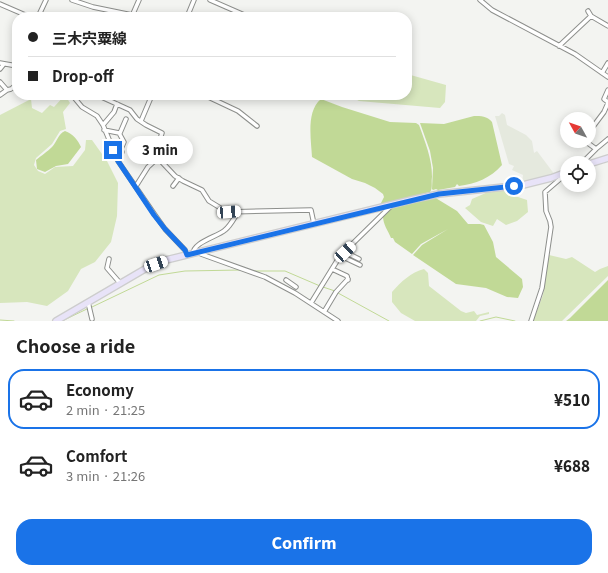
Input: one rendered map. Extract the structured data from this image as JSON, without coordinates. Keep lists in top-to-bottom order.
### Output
{
  "north": "top left",
  "page": {
    "banner": ["三木宍粟線", "Drop-off"],
    "bubble": "3 min",
    "heading": "Choose a ride",
    "list": [
      {
        "name": "Economy",
        "note": "2 min · 21:25",
        "value": "¥510"
      },
      {
        "name": "Comfort",
        "note": "3 min · 21:26",
        "value": "¥688"
      }
    ],
    "buttons": "Confirm"
  }
}
